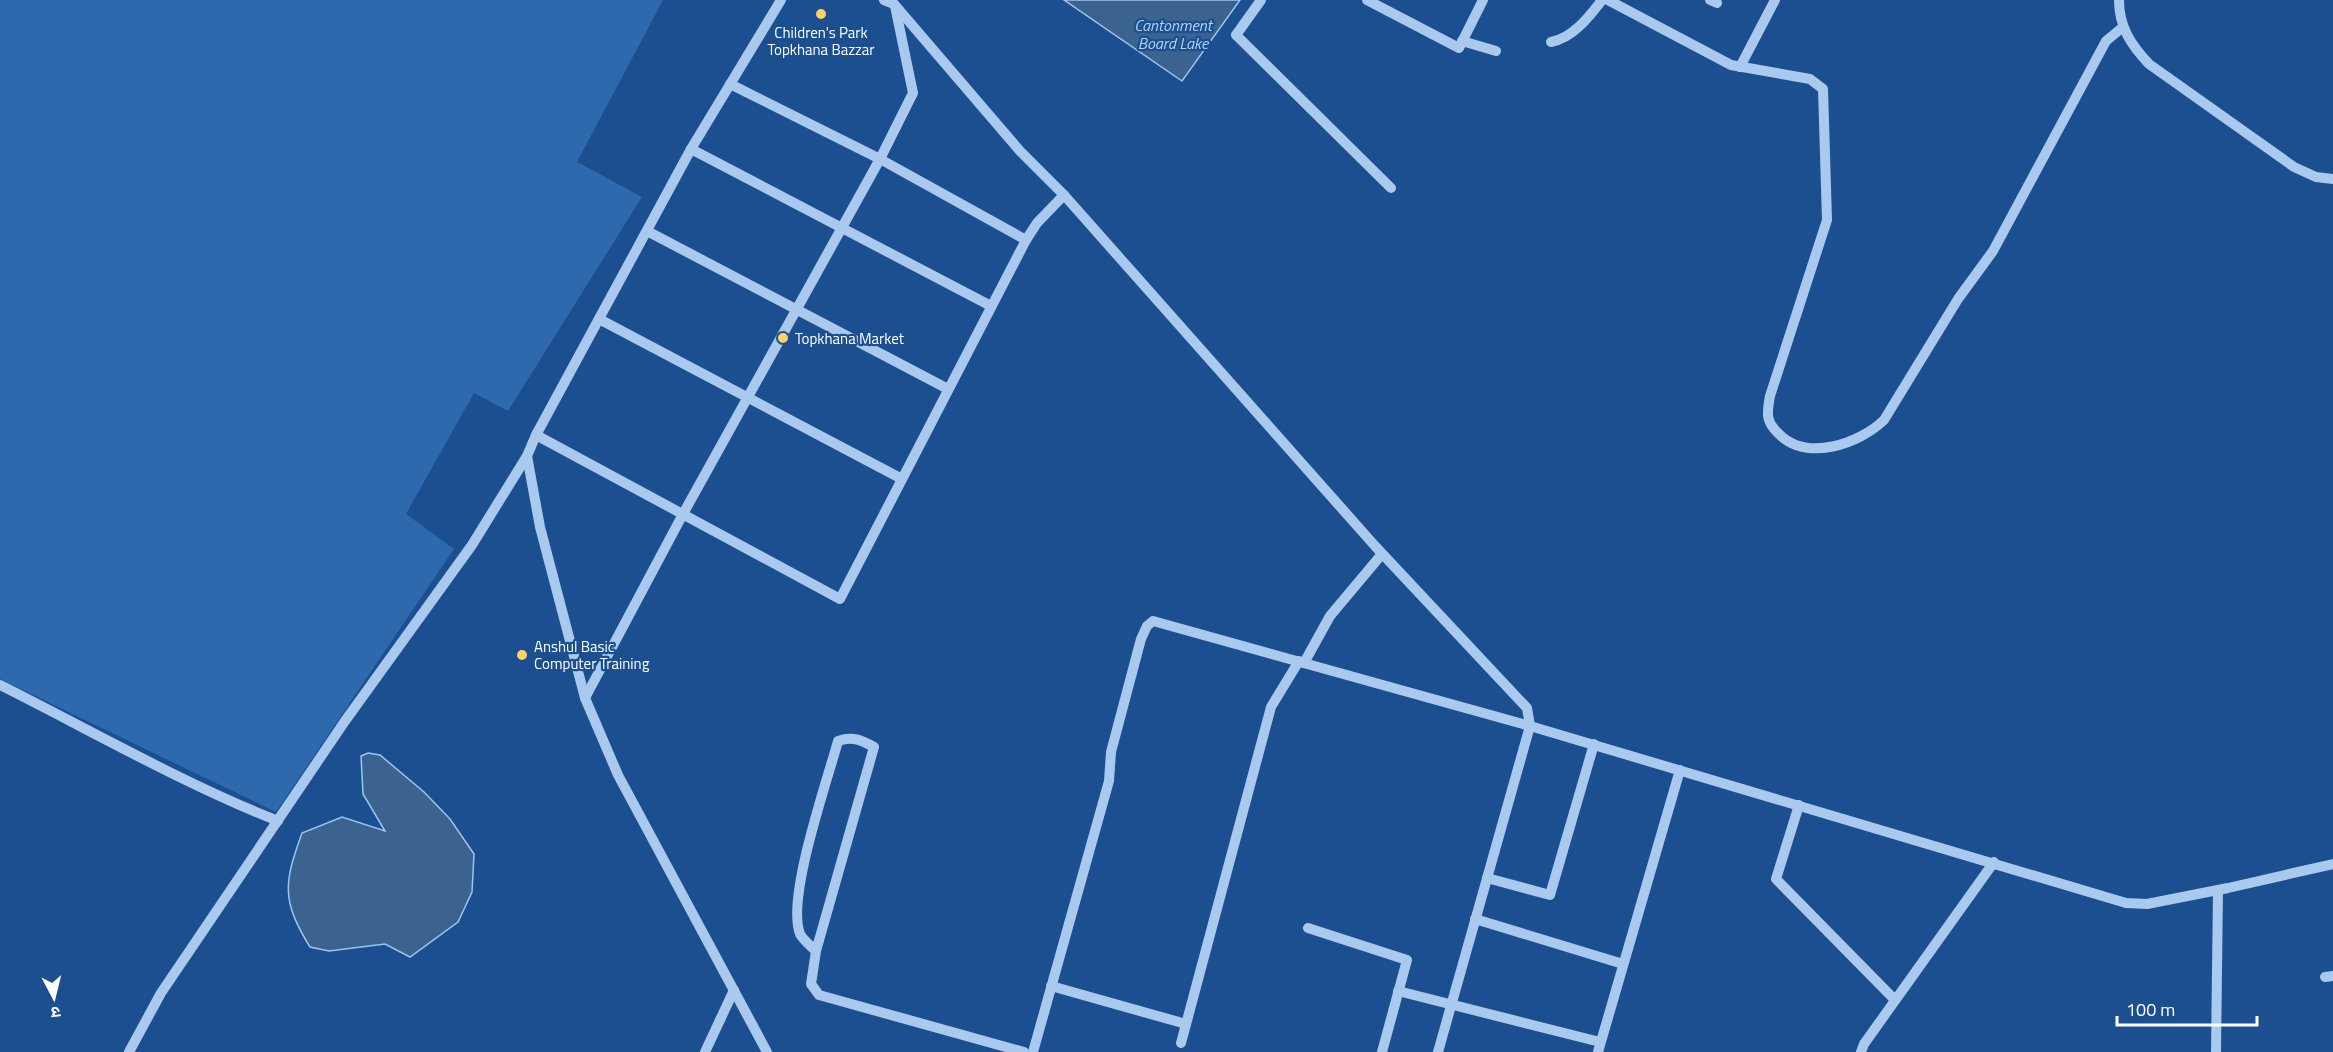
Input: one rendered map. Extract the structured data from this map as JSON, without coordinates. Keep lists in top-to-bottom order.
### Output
{
  "water": ["Cantonment Board Lake"],
  "places": ["Children's Park Topkhana Bazzar", "Topkhana Market", "Anshul Basic Computer Training"],
  "scale_bar": "100 m",
  "north": "bottom"
}
